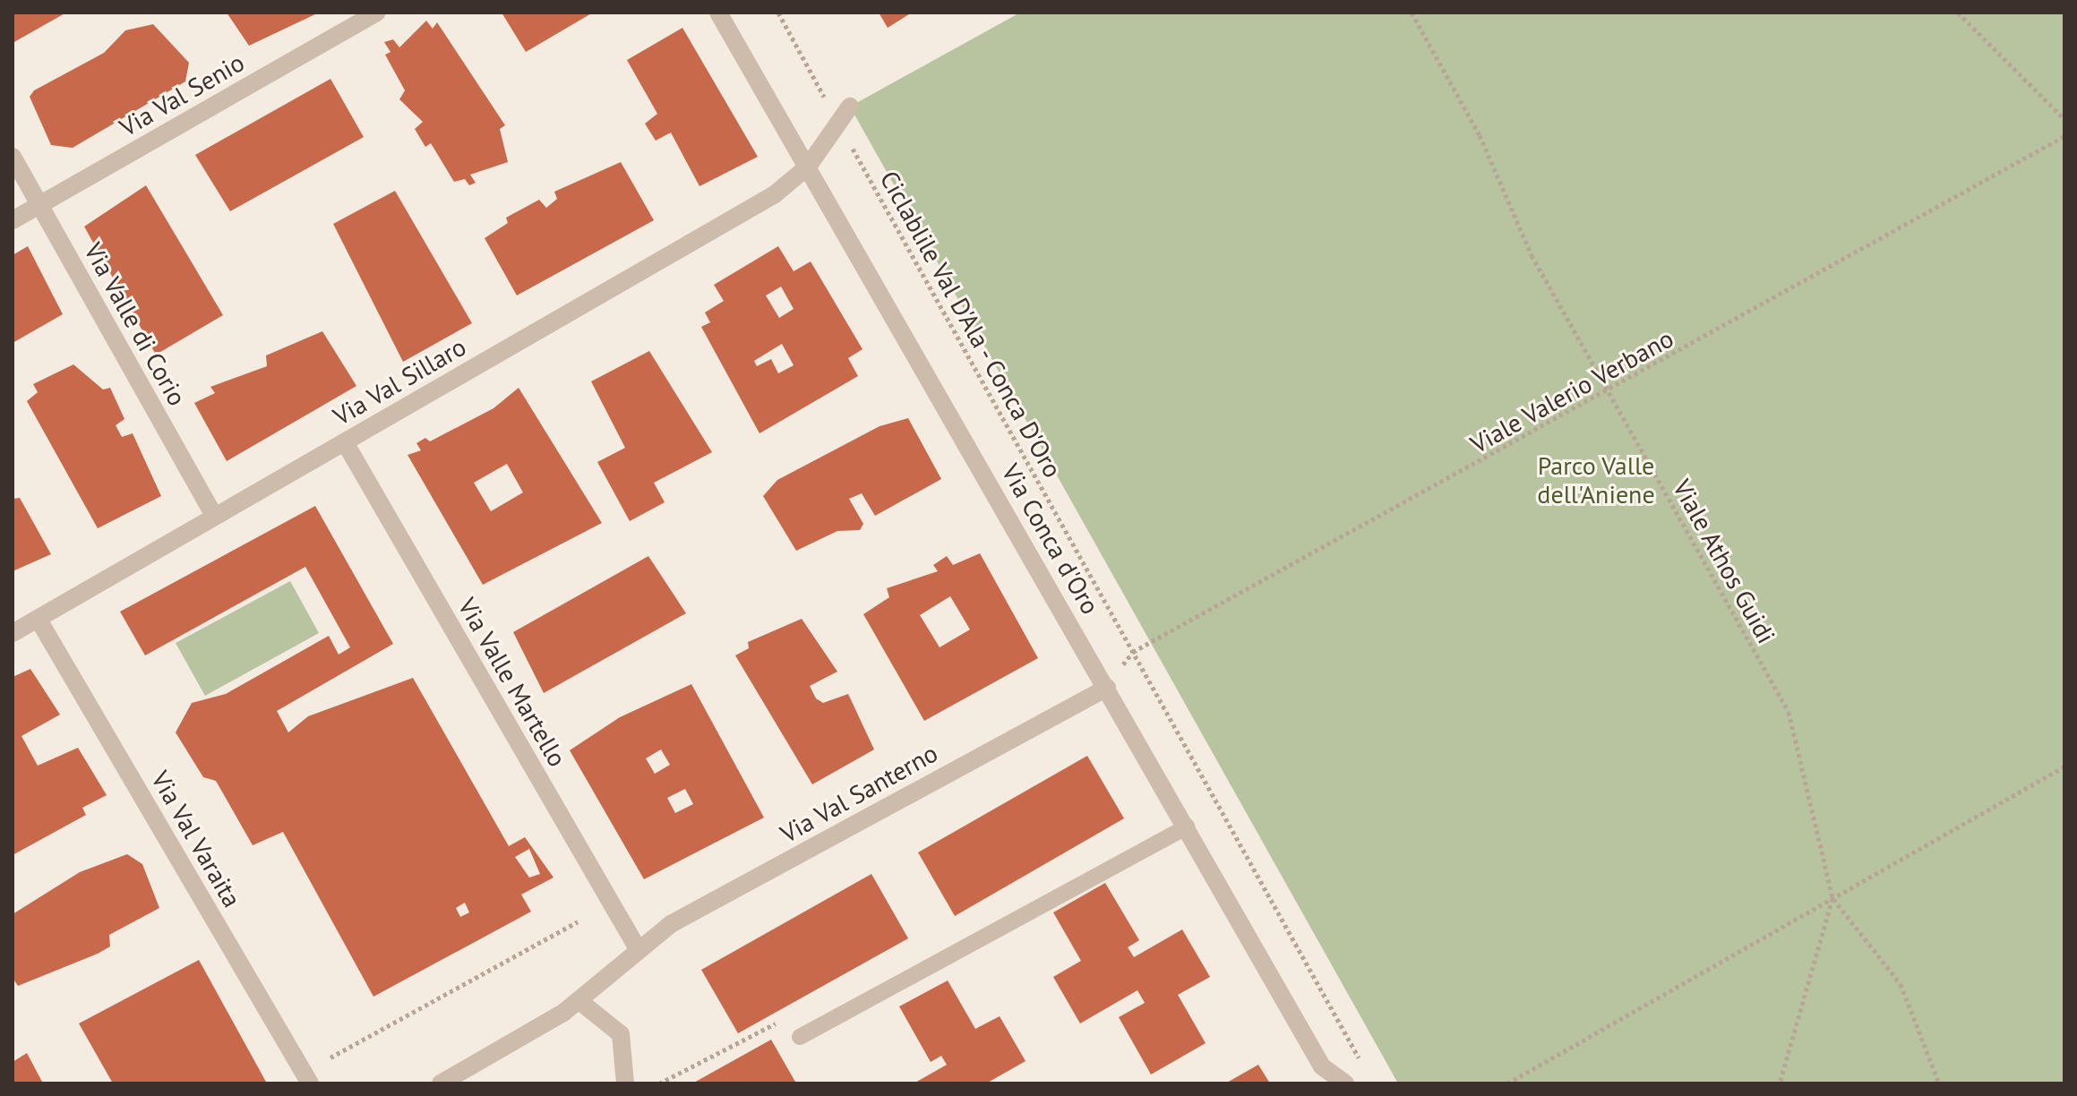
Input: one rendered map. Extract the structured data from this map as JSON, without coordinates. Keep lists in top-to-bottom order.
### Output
{
  "streets": {
    "street": [
      "Via Val Senio",
      "Via Valle di Corio",
      "Via Val Sillaro",
      "Via Conca d'Oro",
      "Via Valle Martello",
      "Via Val Santerno",
      "Via Val Varaita"
    ],
    "path": ["Ciclablile Val D'Ala - Conca D'Oro", "Viale Valerio Verbano", "Viale Athos Guidi"]
  },
  "crossings": [
    ["Via Val Senio", "Via Valle di Corio"],
    ["Via Valle di Corio", "Via Val Sillaro"],
    ["Ciclablile Val D'Ala - Conca D'Oro", "Via Val Sillaro"],
    ["Ciclablile Val D'Ala - Conca D'Oro", "Viale Valerio Verbano"],
    ["Via Val Sillaro", "Via Conca d'Oro"],
    ["Via Val Sillaro", "Via Valle Martello"],
    ["Via Val Sillaro", "Via Val Varaita"],
    ["Viale Valerio Verbano", "Via Conca d'Oro"],
    ["Viale Valerio Verbano", "Viale Athos Guidi"],
    ["Viale Valerio Verbano", "Via Val Santerno"],
    ["Via Conca d'Oro", "Via Val Santerno"],
    ["Via Valle Martello", "Via Val Santerno"]
  ],
  "parks": ["Parco Valle dell'Aniene"]
}
